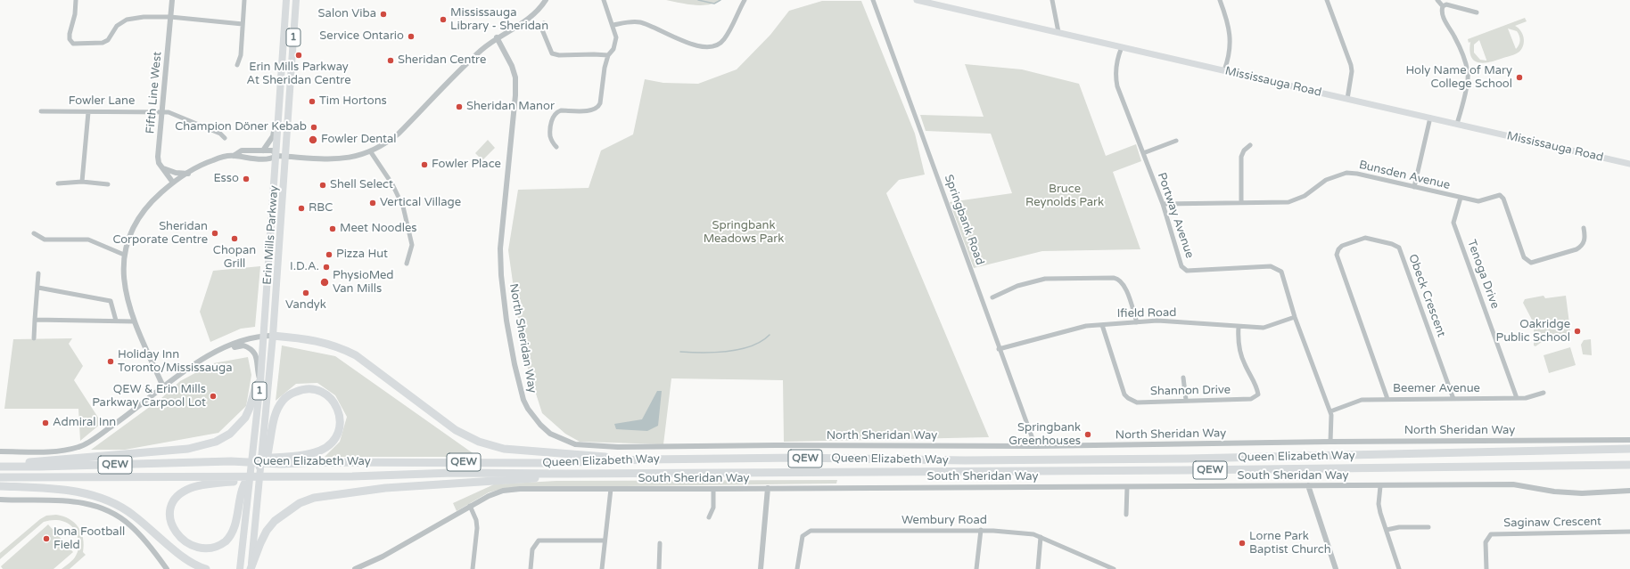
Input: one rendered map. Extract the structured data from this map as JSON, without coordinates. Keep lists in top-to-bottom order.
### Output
{
  "streets": {
    "highway": ["Queen Elizabeth Way", "QEW"],
    "main road": ["1", "Mississauga Road", "Erin Mills Parkway"],
    "street": [
      "Fifth Line West",
      "Fowler Lane",
      "Bunsden Avenue",
      "Portway Avenue",
      "Springbank Road",
      "Tenoga Drive",
      "Obeck Crescent",
      "Ifield Road",
      "North Sheridan Way",
      "Beemer Avenue",
      "Shannon Drive",
      "South Sheridan Way",
      "Wembury Road",
      "Saginaw Crescent"
    ]
  },
  "crossings": [
    ["1", "Erin Mills Parkway"],
    ["1", "Queen Elizabeth Way"],
    ["Mississauga Road", "Portway Avenue"],
    ["Fifth Line West", "Fowler Lane"],
    ["Bunsden Avenue", "Portway Avenue"],
    ["Bunsden Avenue", "Tenoga Drive"],
    ["Portway Avenue", "Ifield Road"],
    ["Portway Avenue", "North Sheridan Way"],
    ["Portway Avenue", "Beemer Avenue"],
    ["Springbank Road", "Ifield Road"],
    ["Springbank Road", "North Sheridan Way"],
    ["Erin Mills Parkway", "Queen Elizabeth Way"],
    ["Tenoga Drive", "Beemer Avenue"],
    ["Obeck Crescent", "Beemer Avenue"],
    ["Ifield Road", "Shannon Drive"],
    ["Queen Elizabeth Way", "QEW"]
  ],
  "parks": ["Bruce Reynolds Park", "Springbank Meadows Park"],
  "places": [
    "Salon Viba",
    "Mississauga Library - Sheridan",
    "Service Ontario",
    "Erin Mills Parkway At Sheridan Centre",
    "Sheridan Centre",
    "Holy Name of Mary College School",
    "Tim Hortons",
    "Sheridan Manor",
    "Champion Döner Kebab",
    "Fowler Dental",
    "Fowler Place",
    "Esso",
    "Shell Select",
    "Vertical Village",
    "RBC",
    "Meet Noodles",
    "Sheridan Corporate Centre",
    "Chopan Grill",
    "Pizza Hut",
    "I.D.A.",
    "PhysioMed Van Mills",
    "Vandyk",
    "Oakridge Public School",
    "Holiday Inn Toronto/Mississauga",
    "QEW & Erin Mills Parkway Carpool Lot",
    "Admiral Inn",
    "Springbank Greenhouses",
    "Iona Football Field",
    "Lorne Park Baptist Church"
  ]
}
